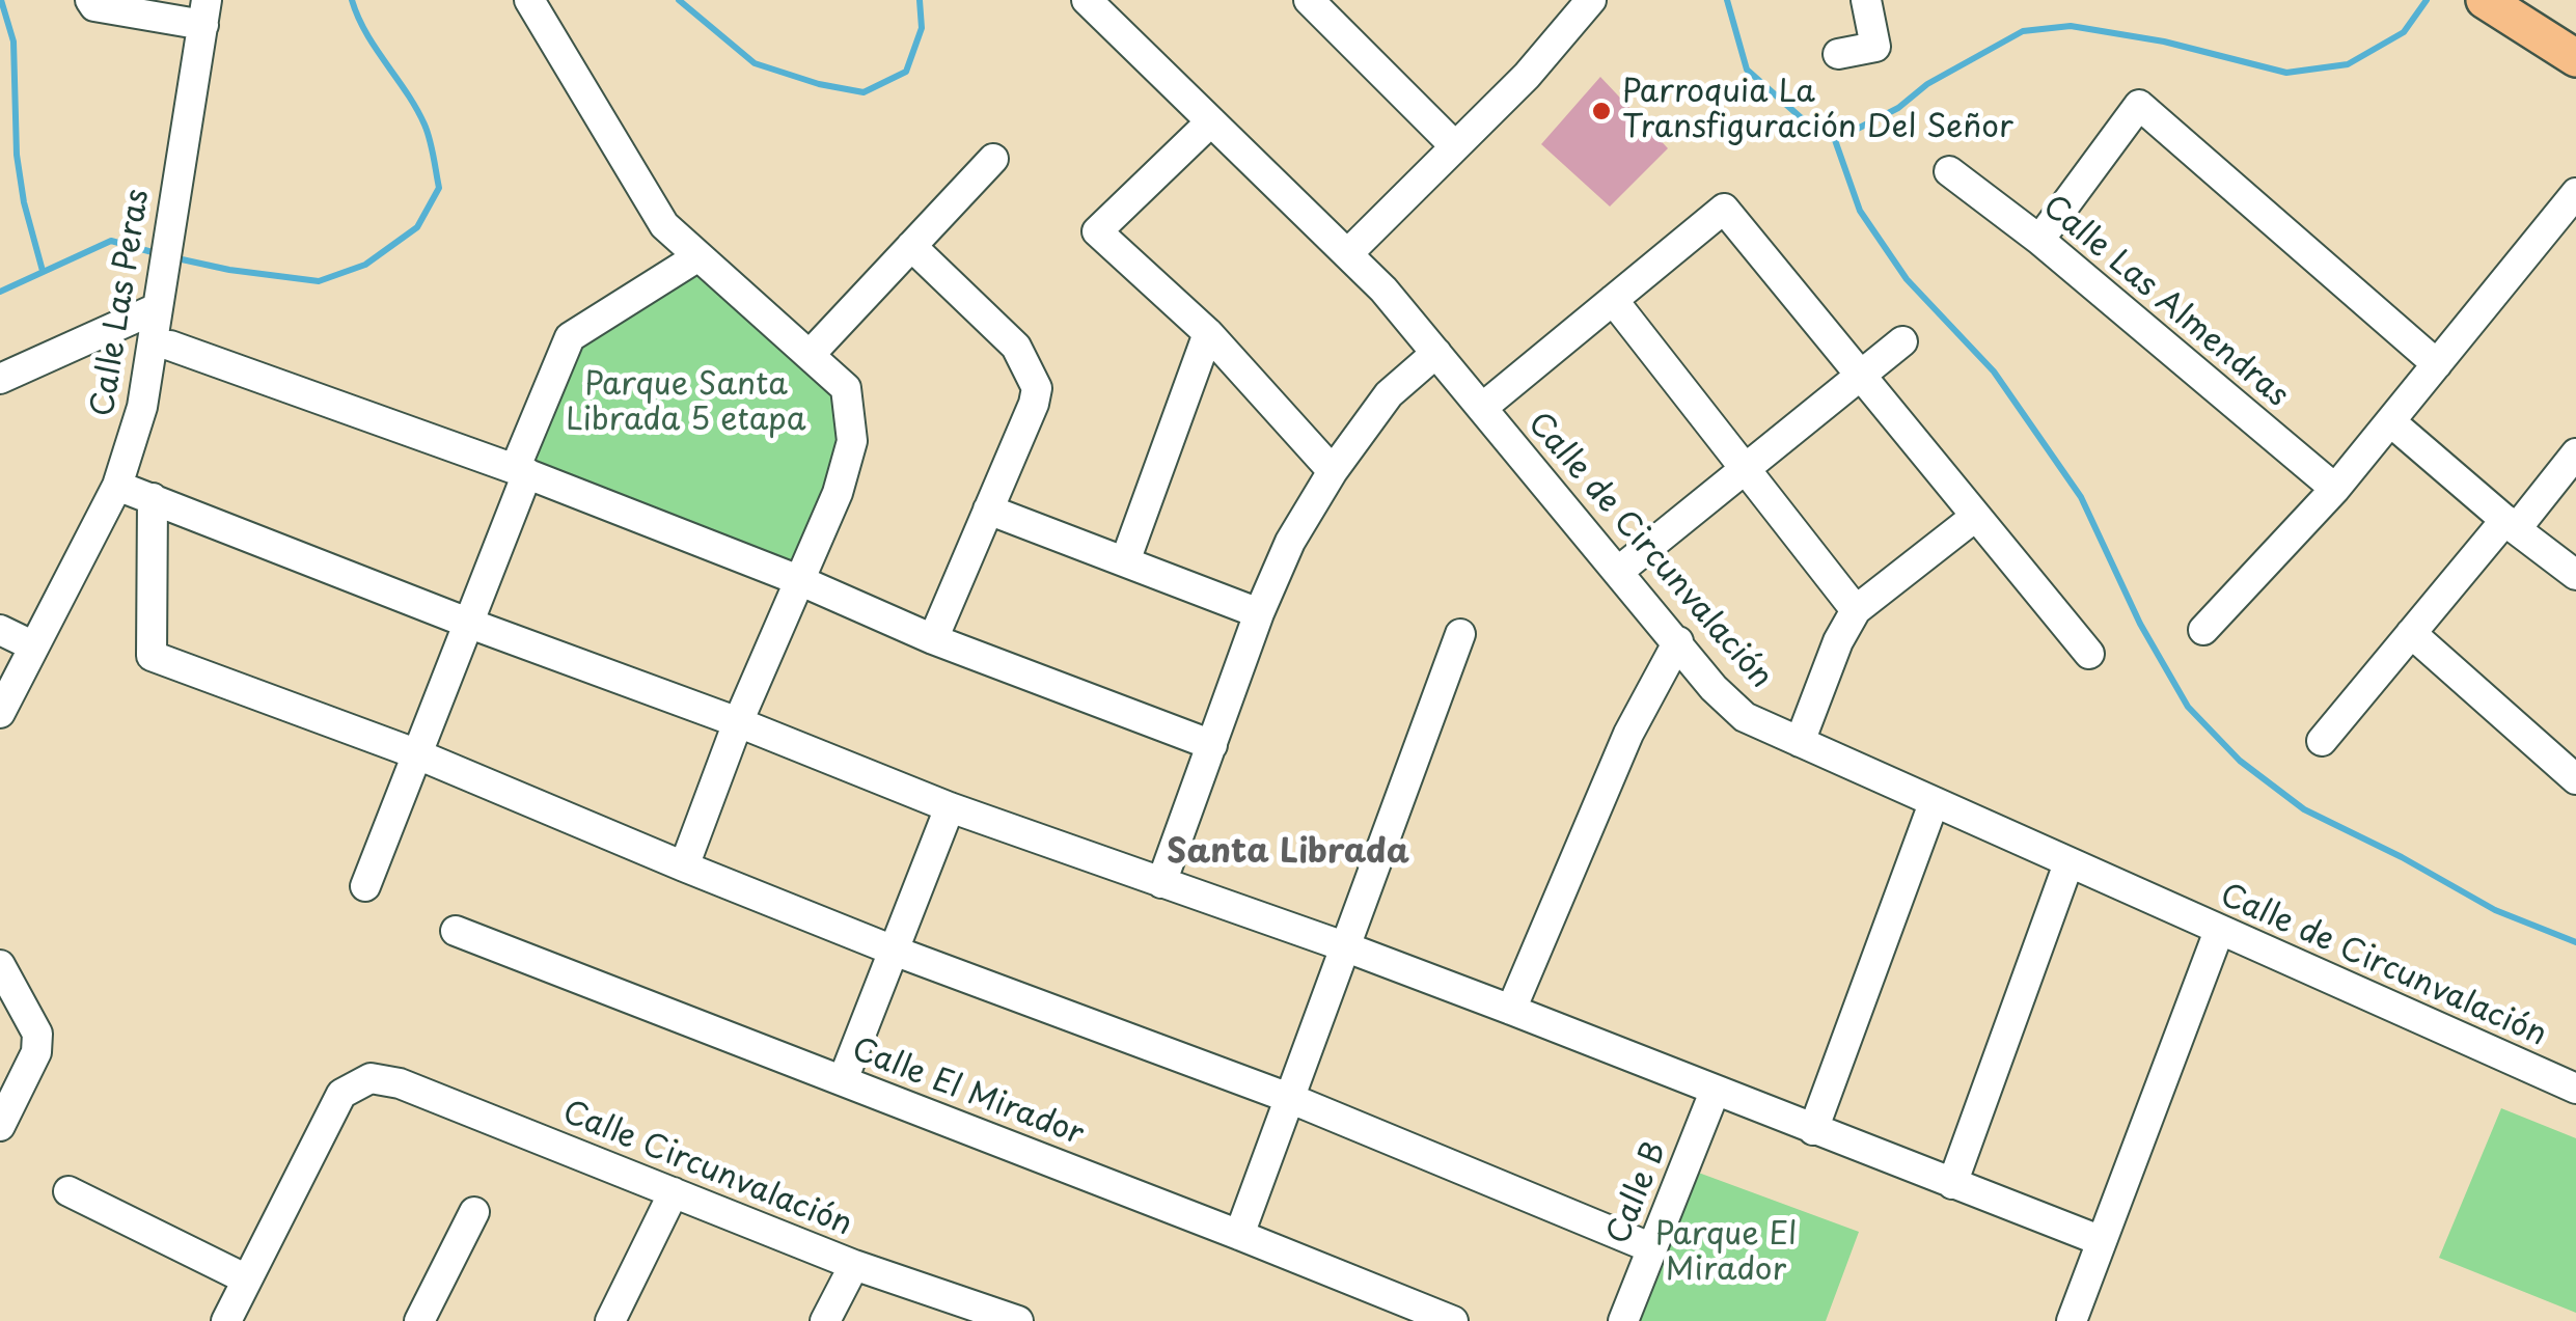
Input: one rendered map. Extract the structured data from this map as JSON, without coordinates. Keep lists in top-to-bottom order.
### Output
{
  "streets": {
    "street": [
      "Calle Las Almendras",
      "Calle Las Peras",
      "Calle de Circunvalación",
      "Calle El Mirador",
      "Calle Circunvalación",
      "Calle B"
    ]
  },
  "districts": ["Santa Librada"],
  "parks": ["Parque Santa Librada 5 etapa", "Parque El Mirador"],
  "places": ["Parroquia La Transfiguración Del Señor"]
}
